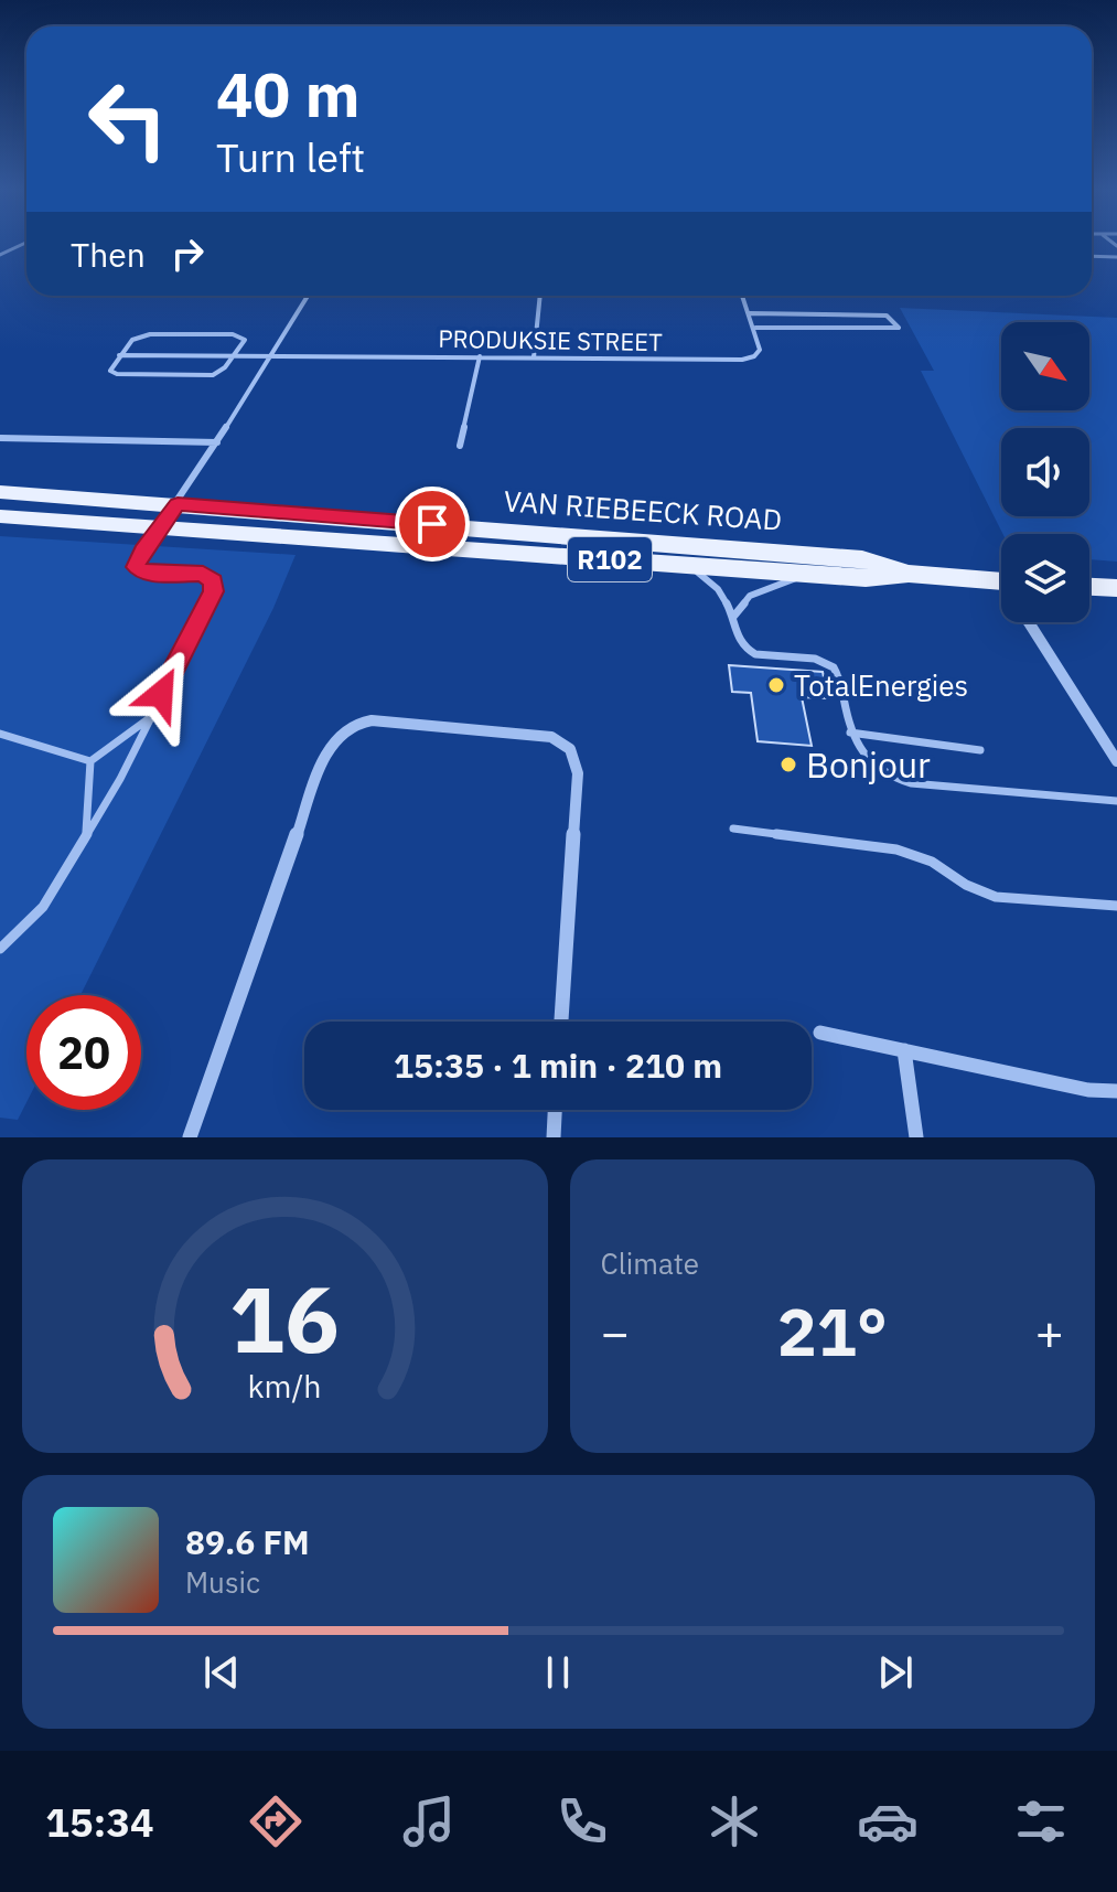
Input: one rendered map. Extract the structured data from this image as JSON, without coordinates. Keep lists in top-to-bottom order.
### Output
{
  "streets": {
    "main road": ["VAN RIEBEECK ROAD", "R102"],
    "lane": ["PRODUKSIE STREET"]
  },
  "places": ["TotalEnergies", "Bonjour"],
  "north": "bottom right",
  "page": {
    "turn": ["40 m", "Turn left"],
    "then": "Then",
    "limit": "20",
    "trip": "15:35 · 1 min · 210 m",
    "tile": "Climate",
    "heat": ["−", "21°", "+"],
    "song": ["89.6 FM", "Music"],
    "tabs": "15:34",
    "gauge": ["16", "km/h"]
  }
}
